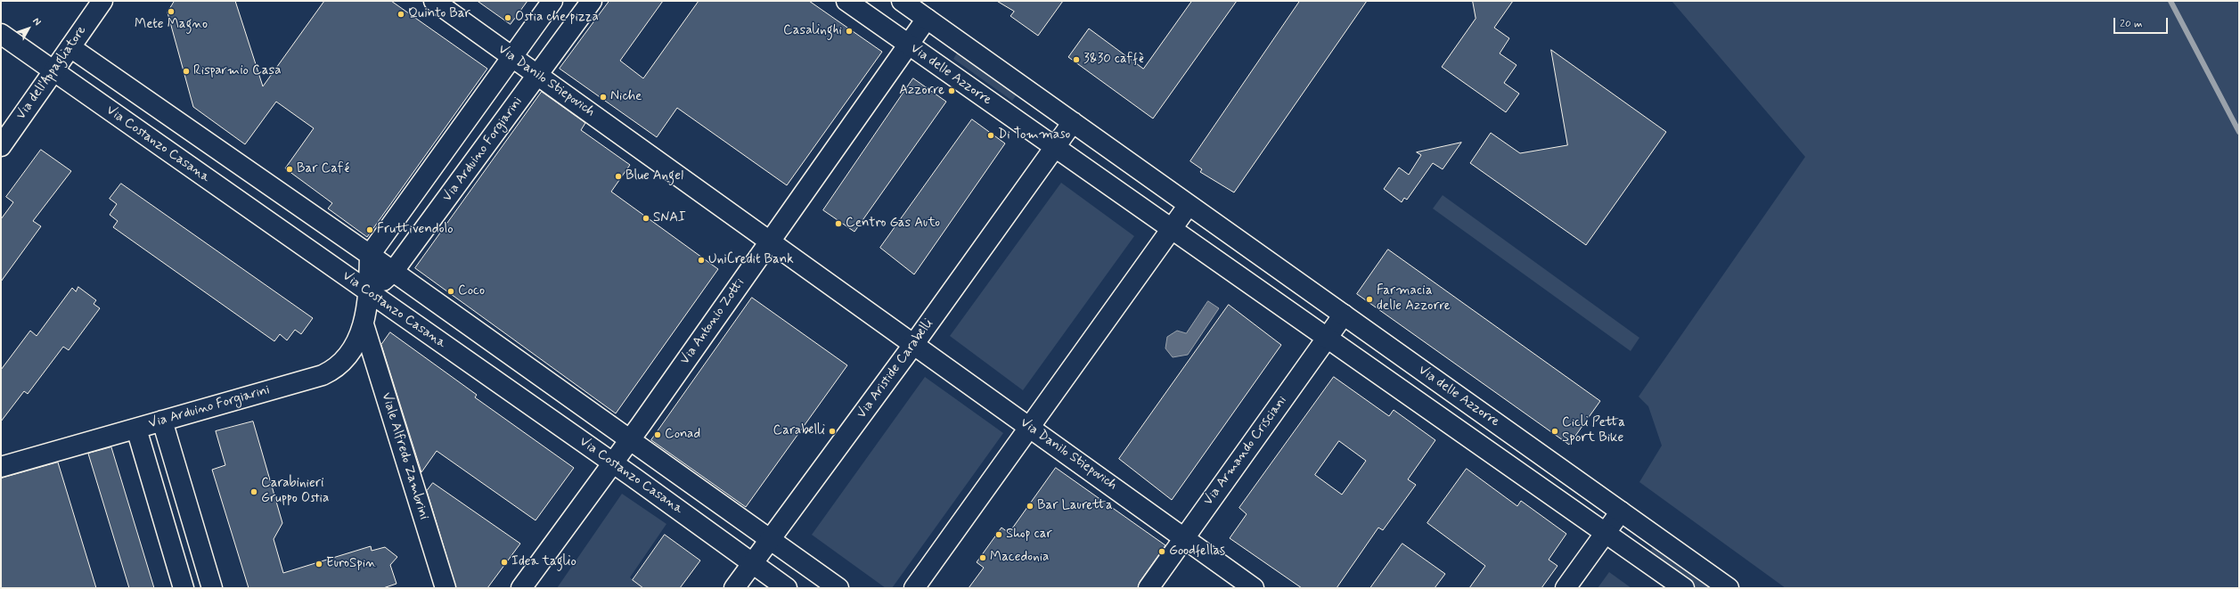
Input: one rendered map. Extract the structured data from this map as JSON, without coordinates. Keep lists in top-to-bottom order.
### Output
{
  "streets": {
    "street": [
      "Via dell'Appagliatore",
      "Via delle Azzorre",
      "Via Danilo Stiepovich",
      "Via Costanzo Casana",
      "Via Arduino Forgiarini",
      "Via Antonio Zotti",
      "Via Aristide Carabelli",
      "Via Armando Crisciani",
      "Viale Alfredo Zambrini"
    ]
  },
  "crossings": [
    ["Via dell'Appagliatore", "Via Costanzo Casana"],
    ["Via delle Azzorre", "Via Antonio Zotti"],
    ["Via delle Azzorre", "Via Aristide Carabelli"],
    ["Via delle Azzorre", "Via Armando Crisciani"],
    ["Via Danilo Stiepovich", "Via Arduino Forgiarini"],
    ["Via Danilo Stiepovich", "Via Antonio Zotti"],
    ["Via Danilo Stiepovich", "Via Aristide Carabelli"],
    ["Via Danilo Stiepovich", "Via Armando Crisciani"],
    ["Via Costanzo Casana", "Via Arduino Forgiarini"],
    ["Via Costanzo Casana", "Via Antonio Zotti"],
    ["Via Costanzo Casana", "Via Aristide Carabelli"],
    ["Via Arduino Forgiarini", "Viale Alfredo Zambrini"]
  ],
  "places": [
    "Mete Magno",
    "Quinto Bar",
    "Ostia che pizza",
    "Casalinghi",
    "3&30 caffè",
    "Risparmio Casa",
    "Azzorre",
    "Niche",
    "Di Tommaso",
    "Bar Café",
    "Blue Angel",
    "SNAI",
    "Centro Gas Auto",
    "Fruttivendolo",
    "UniCredit Bank",
    "Coco",
    "Farmacia delle Azzorre",
    "Carabelli",
    "Cicli Petta Sport Bike",
    "Conad",
    "Carabinieri Gruppo Ostia",
    "Bar Lauretta",
    "Shop car",
    "Goodfellas",
    "Macedonia",
    "Idea taglio",
    "EuroSpin"
  ],
  "scale_bar": "20 m",
  "north": "top right"
}
